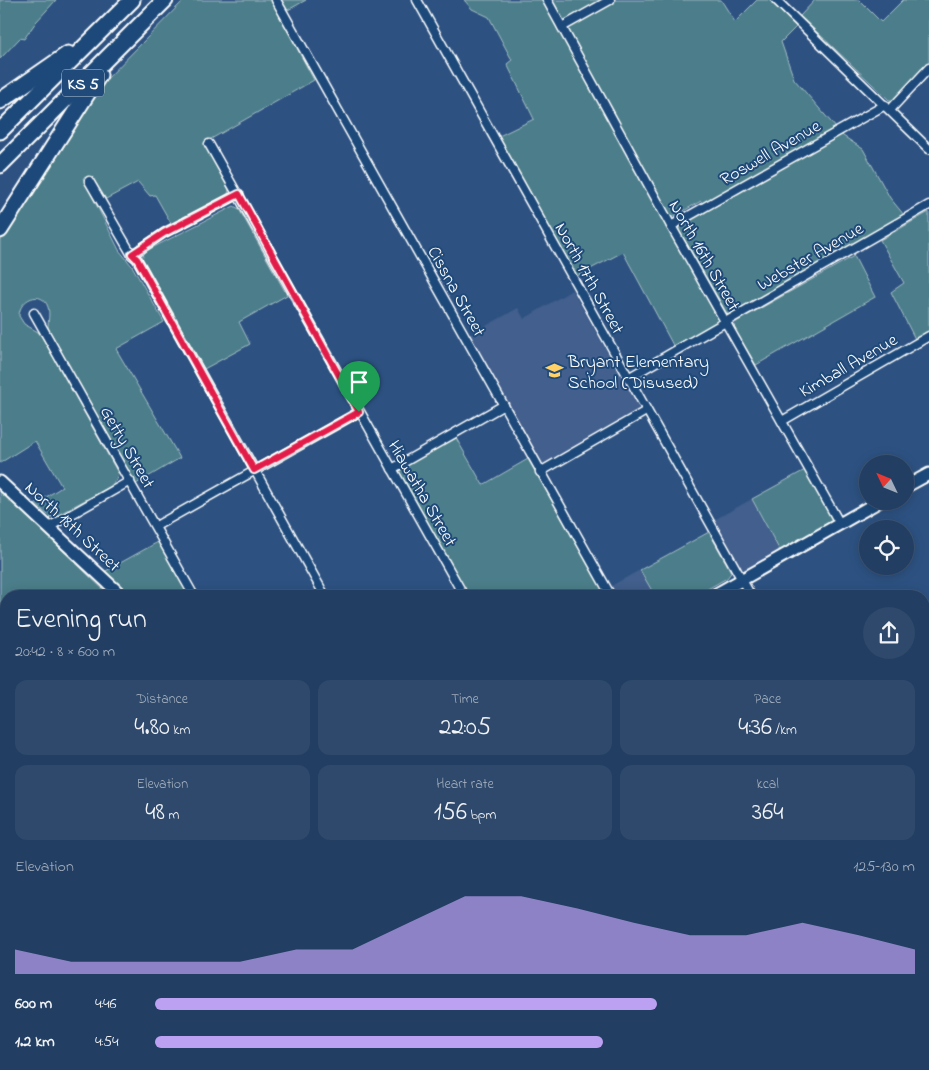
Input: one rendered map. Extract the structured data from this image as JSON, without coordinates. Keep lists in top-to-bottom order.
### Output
{
  "streets": {
    "highway": ["KS 5"],
    "main road": ["North 18th Street"],
    "street": [
      "Roswell Avenue",
      "North 16th Street",
      "Webster Avenue",
      "North 17th Street",
      "Cissna Street",
      "Kimball Avenue",
      "Getty Street",
      "Hiawatha Street"
    ]
  },
  "crossings": [
    ["Roswell Avenue", "North 16th Street"],
    ["North 16th Street", "Webster Avenue"],
    ["North 16th Street", "Kimball Avenue"],
    ["Webster Avenue", "North 17th Street"]
  ],
  "places": {
    "school or university": ["Bryant Elementary School (Disused)"]
  },
  "north": "top left",
  "page": {
    "heading": ["Evening run", "20:42 · 8 × 600 m"],
    "stats": [
      ["Distance", "4.80 km"],
      ["Time", "22:05"],
      ["Pace", "4:36 /km"],
      ["Elevation", "48 m"],
      ["Heart rate", "156 bpm"],
      ["kcal", "364"]
    ],
    "chart": ["Elevation", "125–130 m"],
    "list": [
      {
        "name": "600 m",
        "note": "4:46"
      },
      {
        "name": "1.2 km",
        "note": "4:54"
      }
    ]
  }
}
